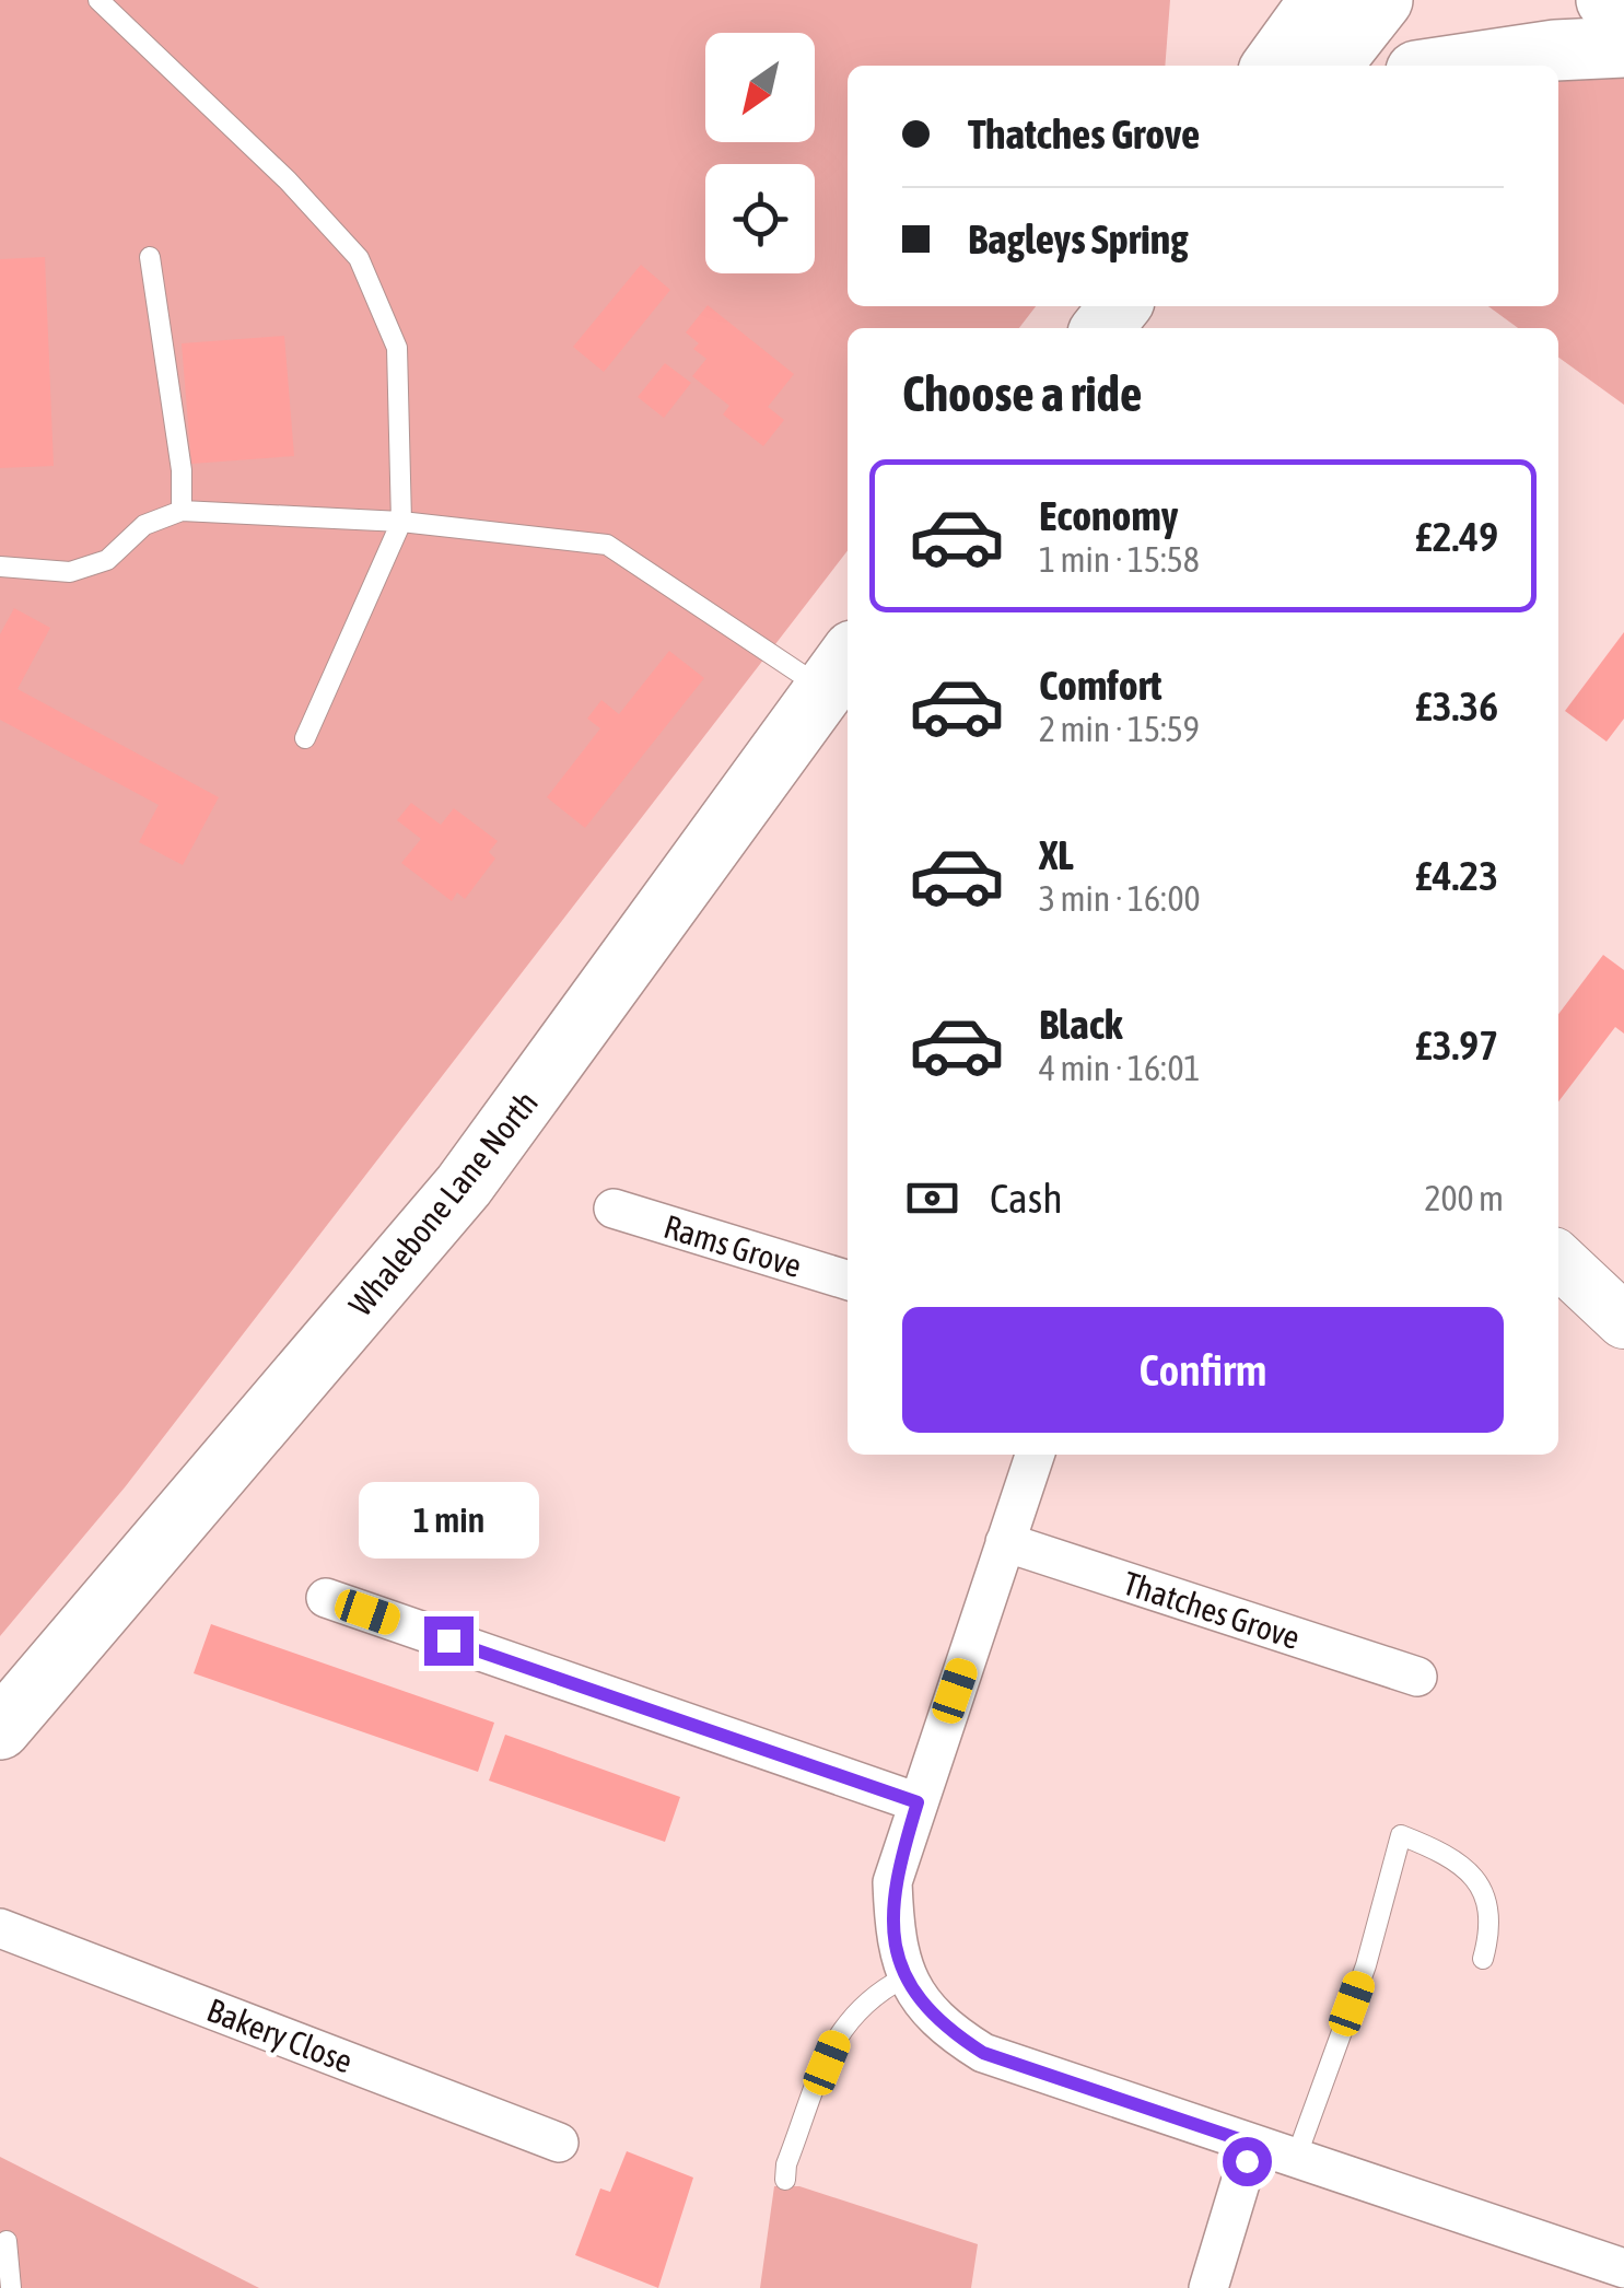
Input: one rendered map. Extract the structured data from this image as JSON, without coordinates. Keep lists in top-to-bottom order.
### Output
{
  "streets": {
    "main road": ["Whalebone Lane North"],
    "street": ["Rams Grove", "Thatches Grove", "Bakery Close"]
  },
  "north": "bottom left",
  "page": {
    "banner": ["Thatches Grove", "Bagleys Spring"],
    "heading": "Choose a ride",
    "list": [
      {
        "name": "Economy",
        "note": "1 min · 15:58",
        "value": "£2.49"
      },
      {
        "name": "Comfort",
        "note": "2 min · 15:59",
        "value": "£3.36"
      },
      {
        "name": "XL",
        "note": "3 min · 16:00",
        "value": "£4.23"
      },
      {
        "name": "Black",
        "note": "4 min · 16:01",
        "value": "£3.97"
      }
    ],
    "pay": ["Cash", "200 m"],
    "buttons": "Confirm",
    "bubble": "1 min"
  }
}
